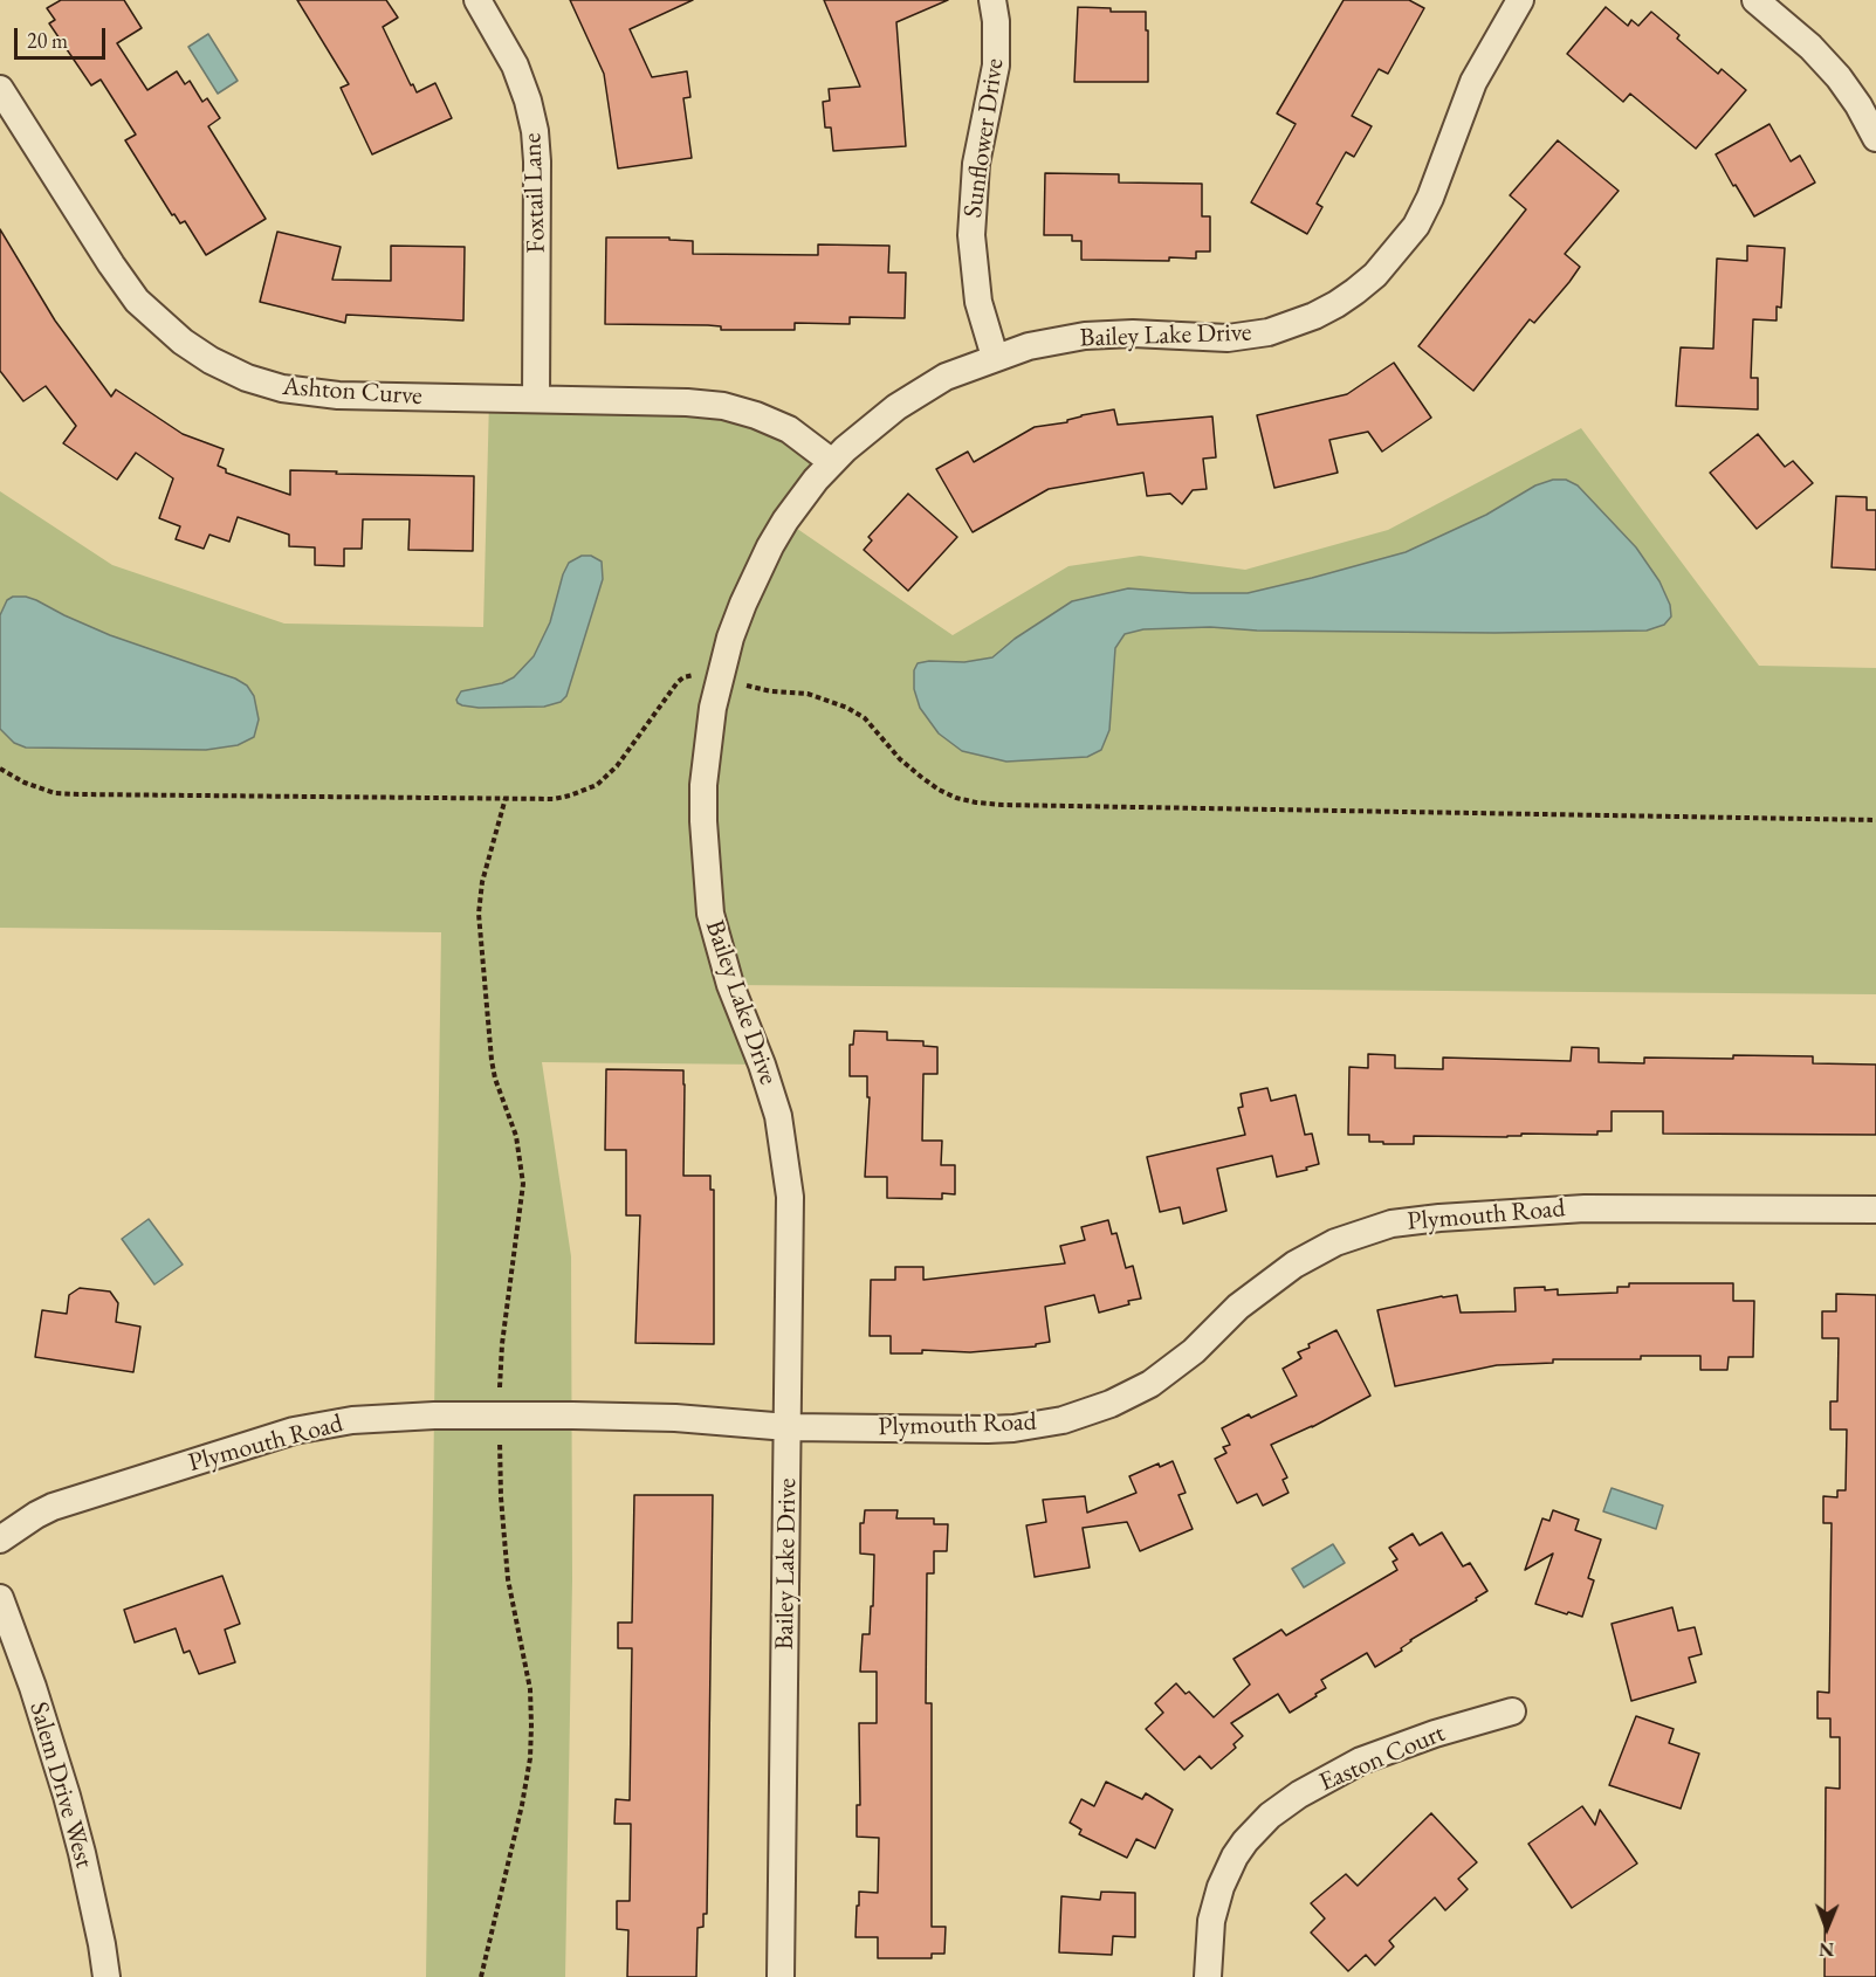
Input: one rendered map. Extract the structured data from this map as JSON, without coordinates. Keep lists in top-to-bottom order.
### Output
{
  "streets": {
    "street": [
      "Sunflower Drive",
      "Foxtail Lane",
      "Bailey Lake Drive",
      "Ashton Curve",
      "Plymouth Road",
      "Easton Court",
      "Salem Drive West"
    ]
  },
  "crossings": [
    ["Sunflower Drive", "Bailey Lake Drive"],
    ["Foxtail Lane", "Ashton Curve"],
    ["Bailey Lake Drive", "Ashton Curve"],
    ["Bailey Lake Drive", "Plymouth Road"]
  ],
  "scale_bar": "20 m",
  "north": "bottom"
}
